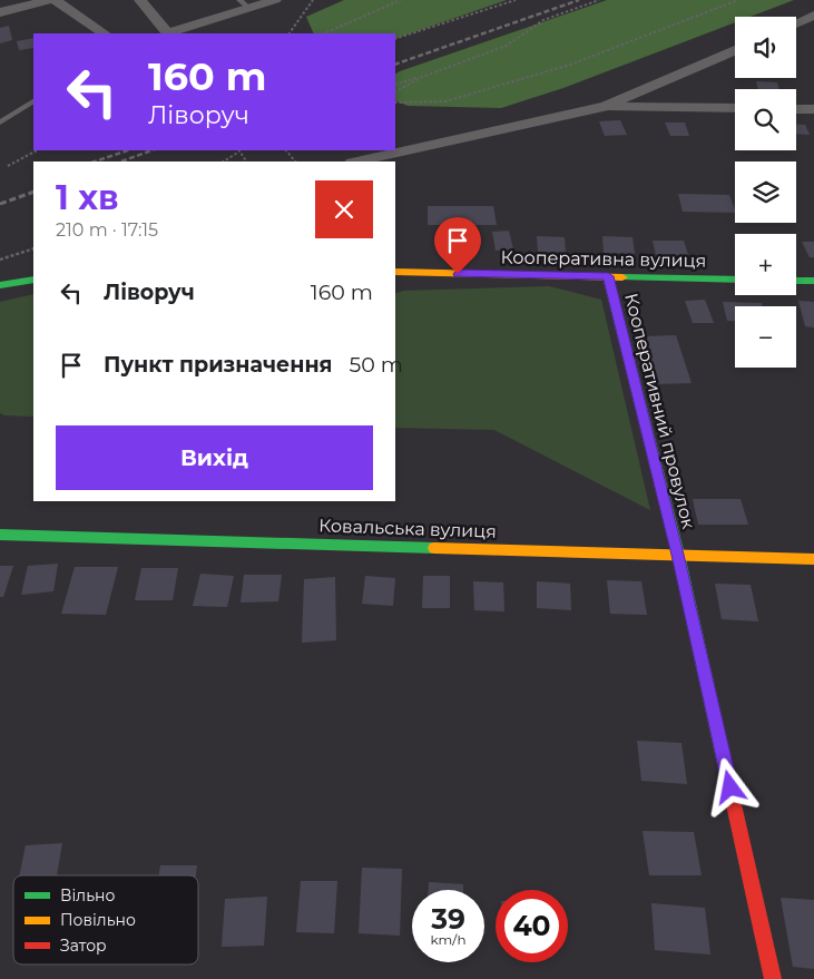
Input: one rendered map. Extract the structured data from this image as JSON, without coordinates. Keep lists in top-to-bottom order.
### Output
{
  "streets": {
    "street": ["Кооперативна вулиця", "Кооперативний провулок", "Ковальська вулиця"]
  },
  "crossings": [
    ["Кооперативна вулиця", "Кооперативний провулок"],
    ["Кооперативний провулок", "Ковальська вулиця"]
  ],
  "legend": ["Вільно", "Повільно", "Затор"],
  "page": {
    "map_buttons": ["+", "−"],
    "turn": ["160 m", "Ліворуч"],
    "heading": ["1 хв", "210 m · 17:15"],
    "list": [
      {
        "name": "Ліворуч",
        "value": "160 m"
      },
      {
        "name": "Пункт призначення",
        "value": "50 m"
      }
    ],
    "buttons": "Вихід",
    "speed": "39 km/h",
    "limit": "40"
  }
}
